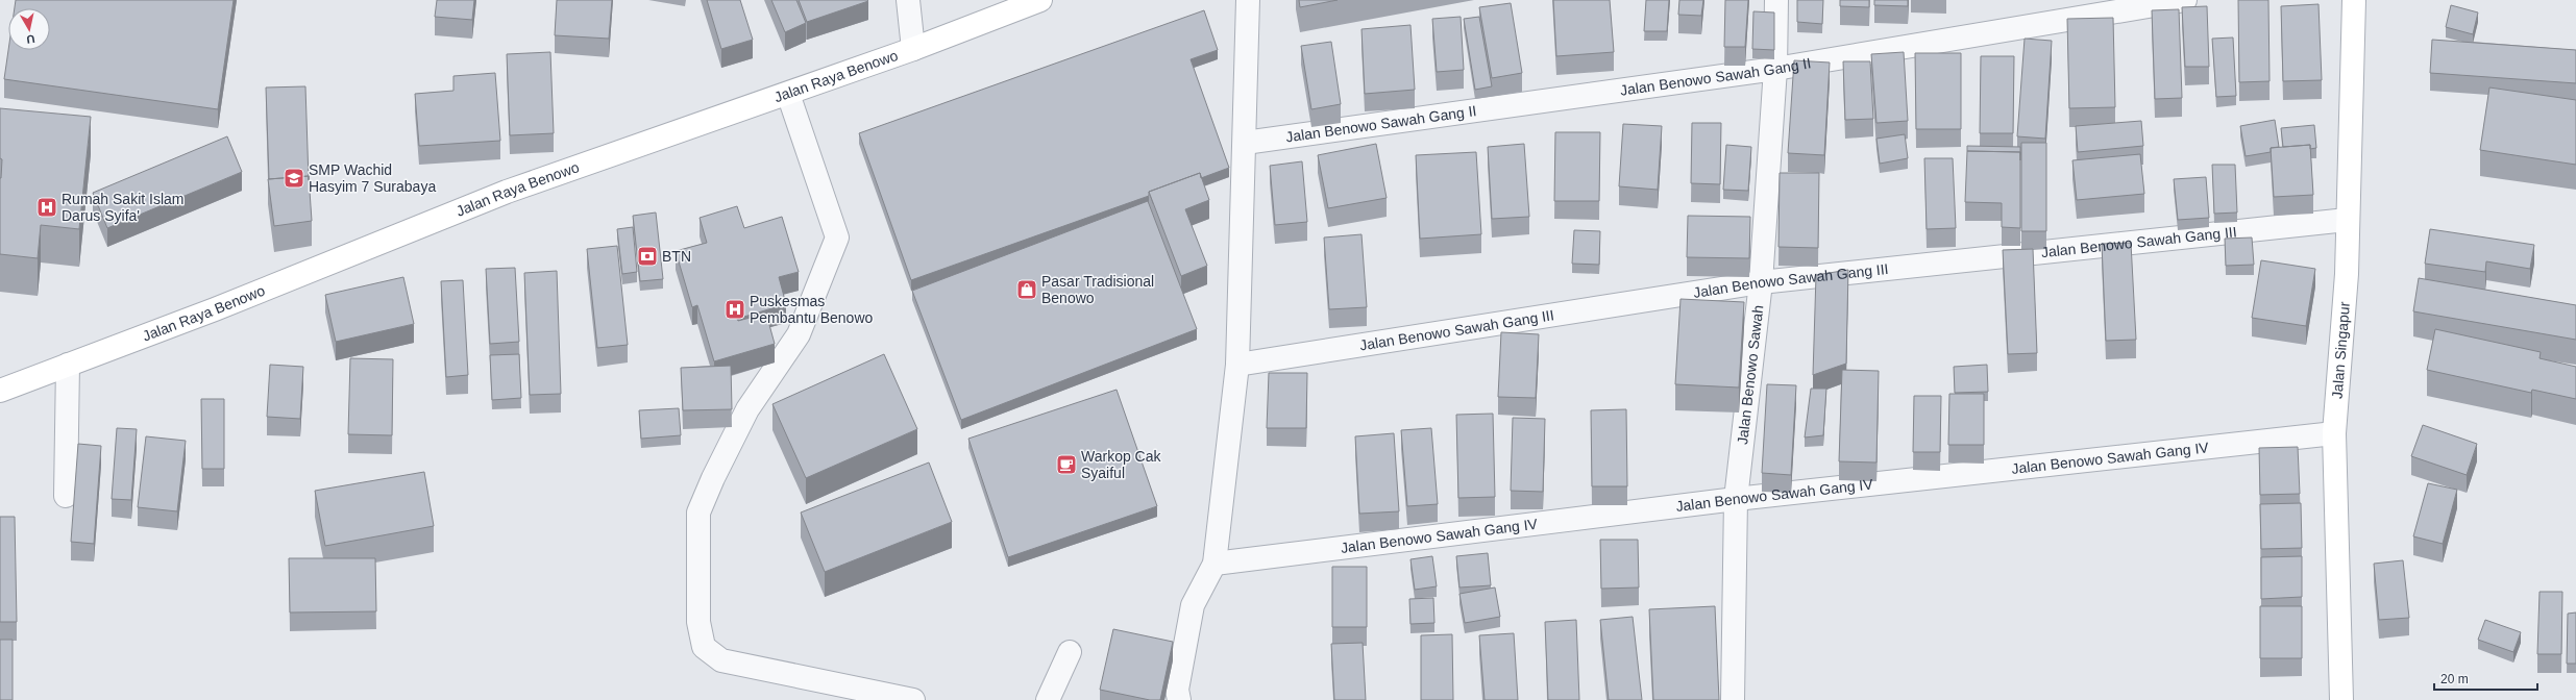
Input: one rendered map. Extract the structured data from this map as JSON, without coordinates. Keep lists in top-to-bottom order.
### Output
{
  "streets": {
    "main road": ["Jalan Raya Benowo", "Jalan Singapur"],
    "street": [
      "Jalan Benowo Sawah Gang II",
      "Jalan Benowo Sawah Gang III",
      "Jalan Benowo Sawah",
      "Jalan Benowo Sawah Gang IV"
    ]
  },
  "crossings": [
    ["Jalan Benowo Sawah Gang II", "Jalan Benowo Sawah"],
    ["Jalan Benowo Sawah Gang III", "Jalan Singapur"],
    ["Jalan Benowo Sawah Gang III", "Jalan Benowo Sawah"],
    ["Jalan Singapur", "Jalan Benowo Sawah Gang IV"],
    ["Jalan Benowo Sawah", "Jalan Benowo Sawah Gang IV"]
  ],
  "places": {
    "school or university": ["SMP Wachid Hasyim 7 Surabaya"],
    "hospital": ["Rumah Sakit Islam Darus Syifa'", "Puskesmas Pembantu Benowo"],
    "bank": ["BTN"],
    "shop": ["Pasar Tradisional Benowo"],
    "cafe": ["Warkop Cak Syaiful"]
  },
  "scale_bar": "20 m",
  "north": "bottom"
}
